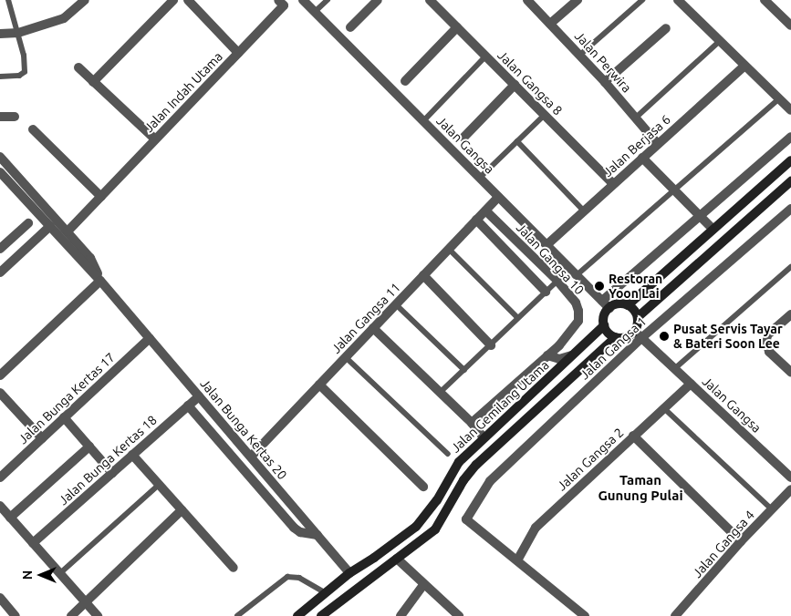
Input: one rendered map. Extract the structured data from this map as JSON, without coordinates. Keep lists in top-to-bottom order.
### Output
{
  "streets": {
    "main road": ["Jalan Gemilang Utama"],
    "street": [
      "Jalan Perwira",
      "Jalan Gangsa 8",
      "Jalan Indah Utama",
      "Jalan Gangsa",
      "Jalan Berjasa 6",
      "Jalan Gangsa 10",
      "Jalan Gangsa 11",
      "Jalan Gangsa 1",
      "Jalan Bunga Kertas 17",
      "Jalan Bunga Kertas 20",
      "Jalan Gangsa 2",
      "Jalan Bunga Kertas 18",
      "Jalan Gangsa 4"
    ]
  },
  "crossings": [
    ["Jalan Perwira", "Jalan Berjasa 6"],
    ["Jalan Gangsa 8", "Jalan Berjasa 6"],
    ["Jalan Gangsa", "Jalan Berjasa 6"],
    ["Jalan Gangsa", "Jalan Gangsa 11"],
    ["Jalan Gangsa", "Jalan Gangsa 1"],
    ["Jalan Gangsa", "Jalan Gemilang Utama"],
    ["Jalan Gangsa", "Jalan Gangsa 2"],
    ["Jalan Gangsa 10", "Jalan Gangsa 11"],
    ["Jalan Gangsa 11", "Jalan Bunga Kertas 20"],
    ["Jalan Gangsa 1", "Jalan Gemilang Utama"],
    ["Jalan Gangsa 1", "Jalan Gangsa 2"],
    ["Jalan Bunga Kertas 17", "Jalan Bunga Kertas 20"],
    ["Jalan Gemilang Utama", "Jalan Bunga Kertas 20"],
    ["Jalan Bunga Kertas 20", "Jalan Bunga Kertas 18"]
  ],
  "districts": ["Taman Gunung Pulai"],
  "places": ["Restoran Yoon Lai", "Pusat Servis Tayar & Bateri Soon Lee"],
  "north": "left"
}
